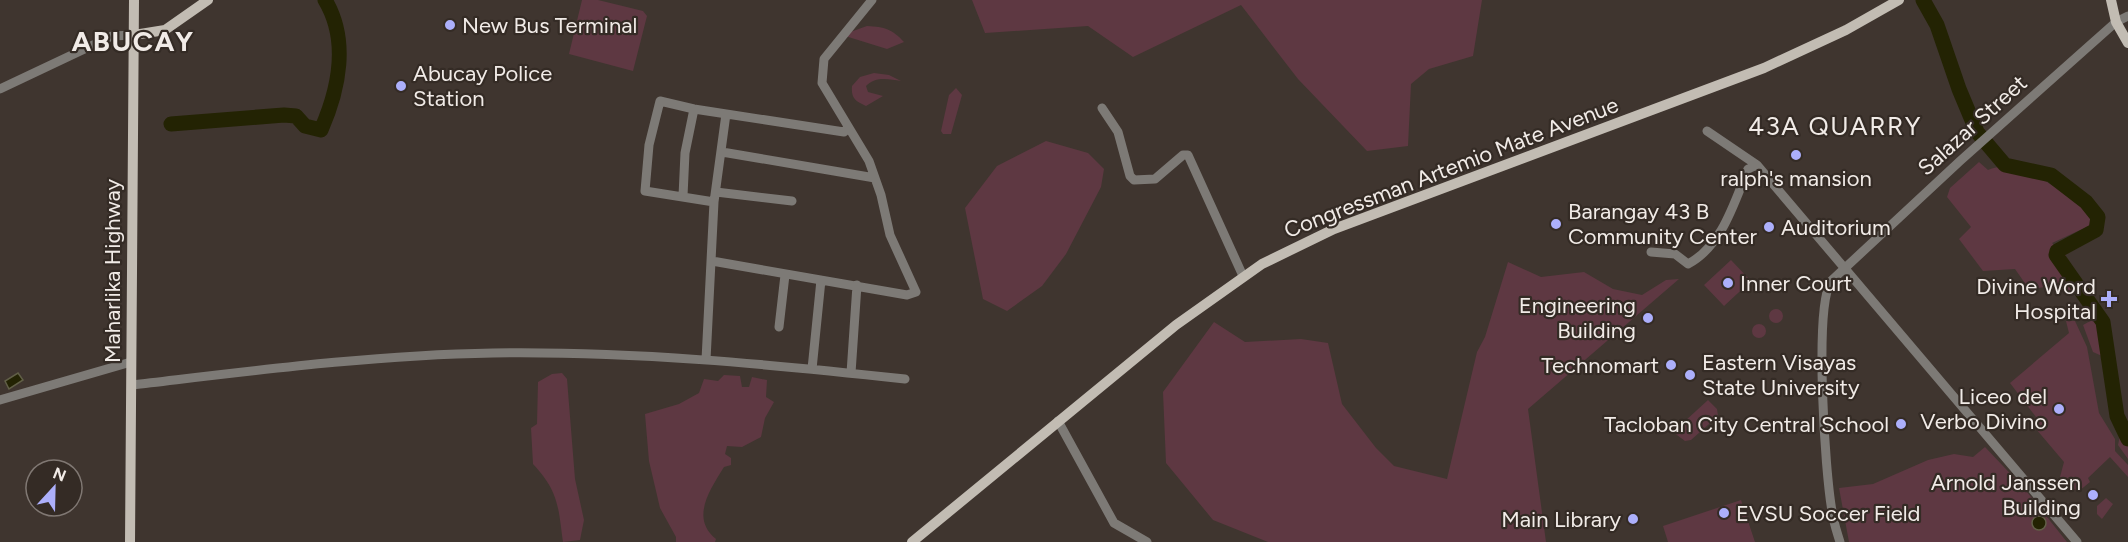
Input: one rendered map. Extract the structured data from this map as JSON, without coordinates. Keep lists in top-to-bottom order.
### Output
{
  "streets": {
    "main road": ["Congressman Artemio Mate Avenue", "Maharlika Highway"],
    "street": ["Salazar Street"]
  },
  "districts": ["ABUCAY", "43A QUARRY"],
  "places": {
    "other": [
      "New Bus Terminal",
      "Abucay Police Station",
      "ralph's mansion",
      "Barangay 43 B Community Center",
      "Auditorium",
      "Inner Court",
      "Engineering Building",
      "Technomart",
      "Eastern Visayas State University",
      "Liceo del Verbo Divino",
      "Tacloban City Central School",
      "Arnold Janssen Building",
      "EVSU Soccer Field",
      "Main Library"
    ],
    "health": ["Divine Word Hospital"]
  },
  "north": "top"
}
